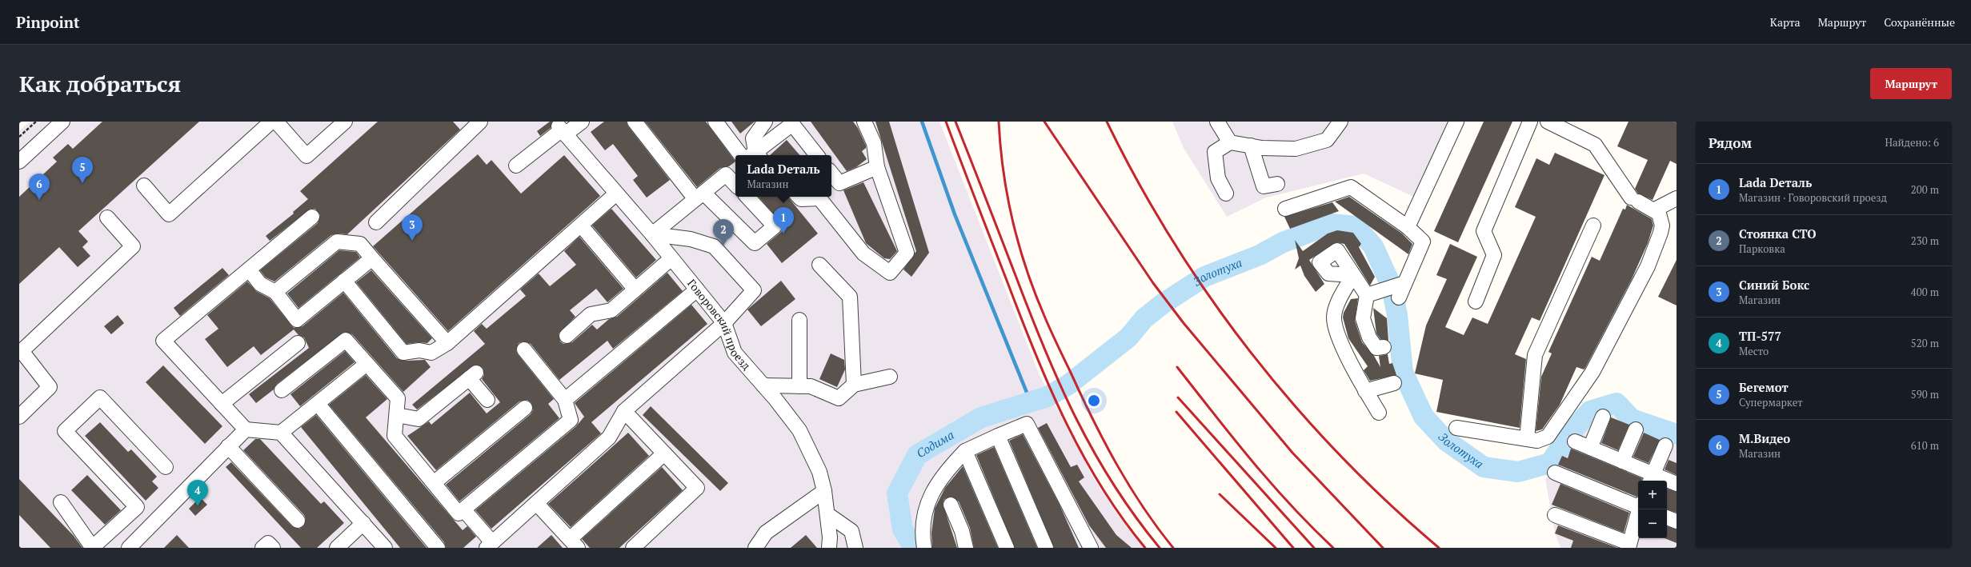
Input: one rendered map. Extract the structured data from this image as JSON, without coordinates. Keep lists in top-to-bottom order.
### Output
{
  "streets": {
    "street": ["Говоровский проезд"]
  },
  "water": ["Золотуха", "Содима"],
  "page": {
    "header": "Pinpoint",
    "nav": ["Карта", "Маршрут", "Сохранённые"],
    "buttons": "Маршрут",
    "title": "Как добраться",
    "heading": ["Рядом", "Найдено: 6"],
    "popup": ["Lada Dеталь", "Магазин"],
    "pins": [
      "5",
      "6",
      "1",
      "3",
      "2",
      "4"
    ],
    "list": [
      {
        "mark": "1",
        "name": "Lada Dеталь",
        "note": "Магазин · Говоровский проезд",
        "value": "200 m"
      },
      {
        "mark": "2",
        "name": "Стоянка СТО",
        "note": "Парковка",
        "value": "230 m"
      },
      {
        "mark": "3",
        "name": "Синий Бокс",
        "note": "Магазин",
        "value": "400 m"
      },
      {
        "mark": "4",
        "name": "ТП-577",
        "note": "Место",
        "value": "520 m"
      },
      {
        "mark": "5",
        "name": "Бегемот",
        "note": "Супермаркет",
        "value": "590 m"
      },
      {
        "mark": "6",
        "name": "М.Видео",
        "note": "Магазин",
        "value": "610 m"
      }
    ],
    "map_buttons": ["+", "−"]
  }
}
